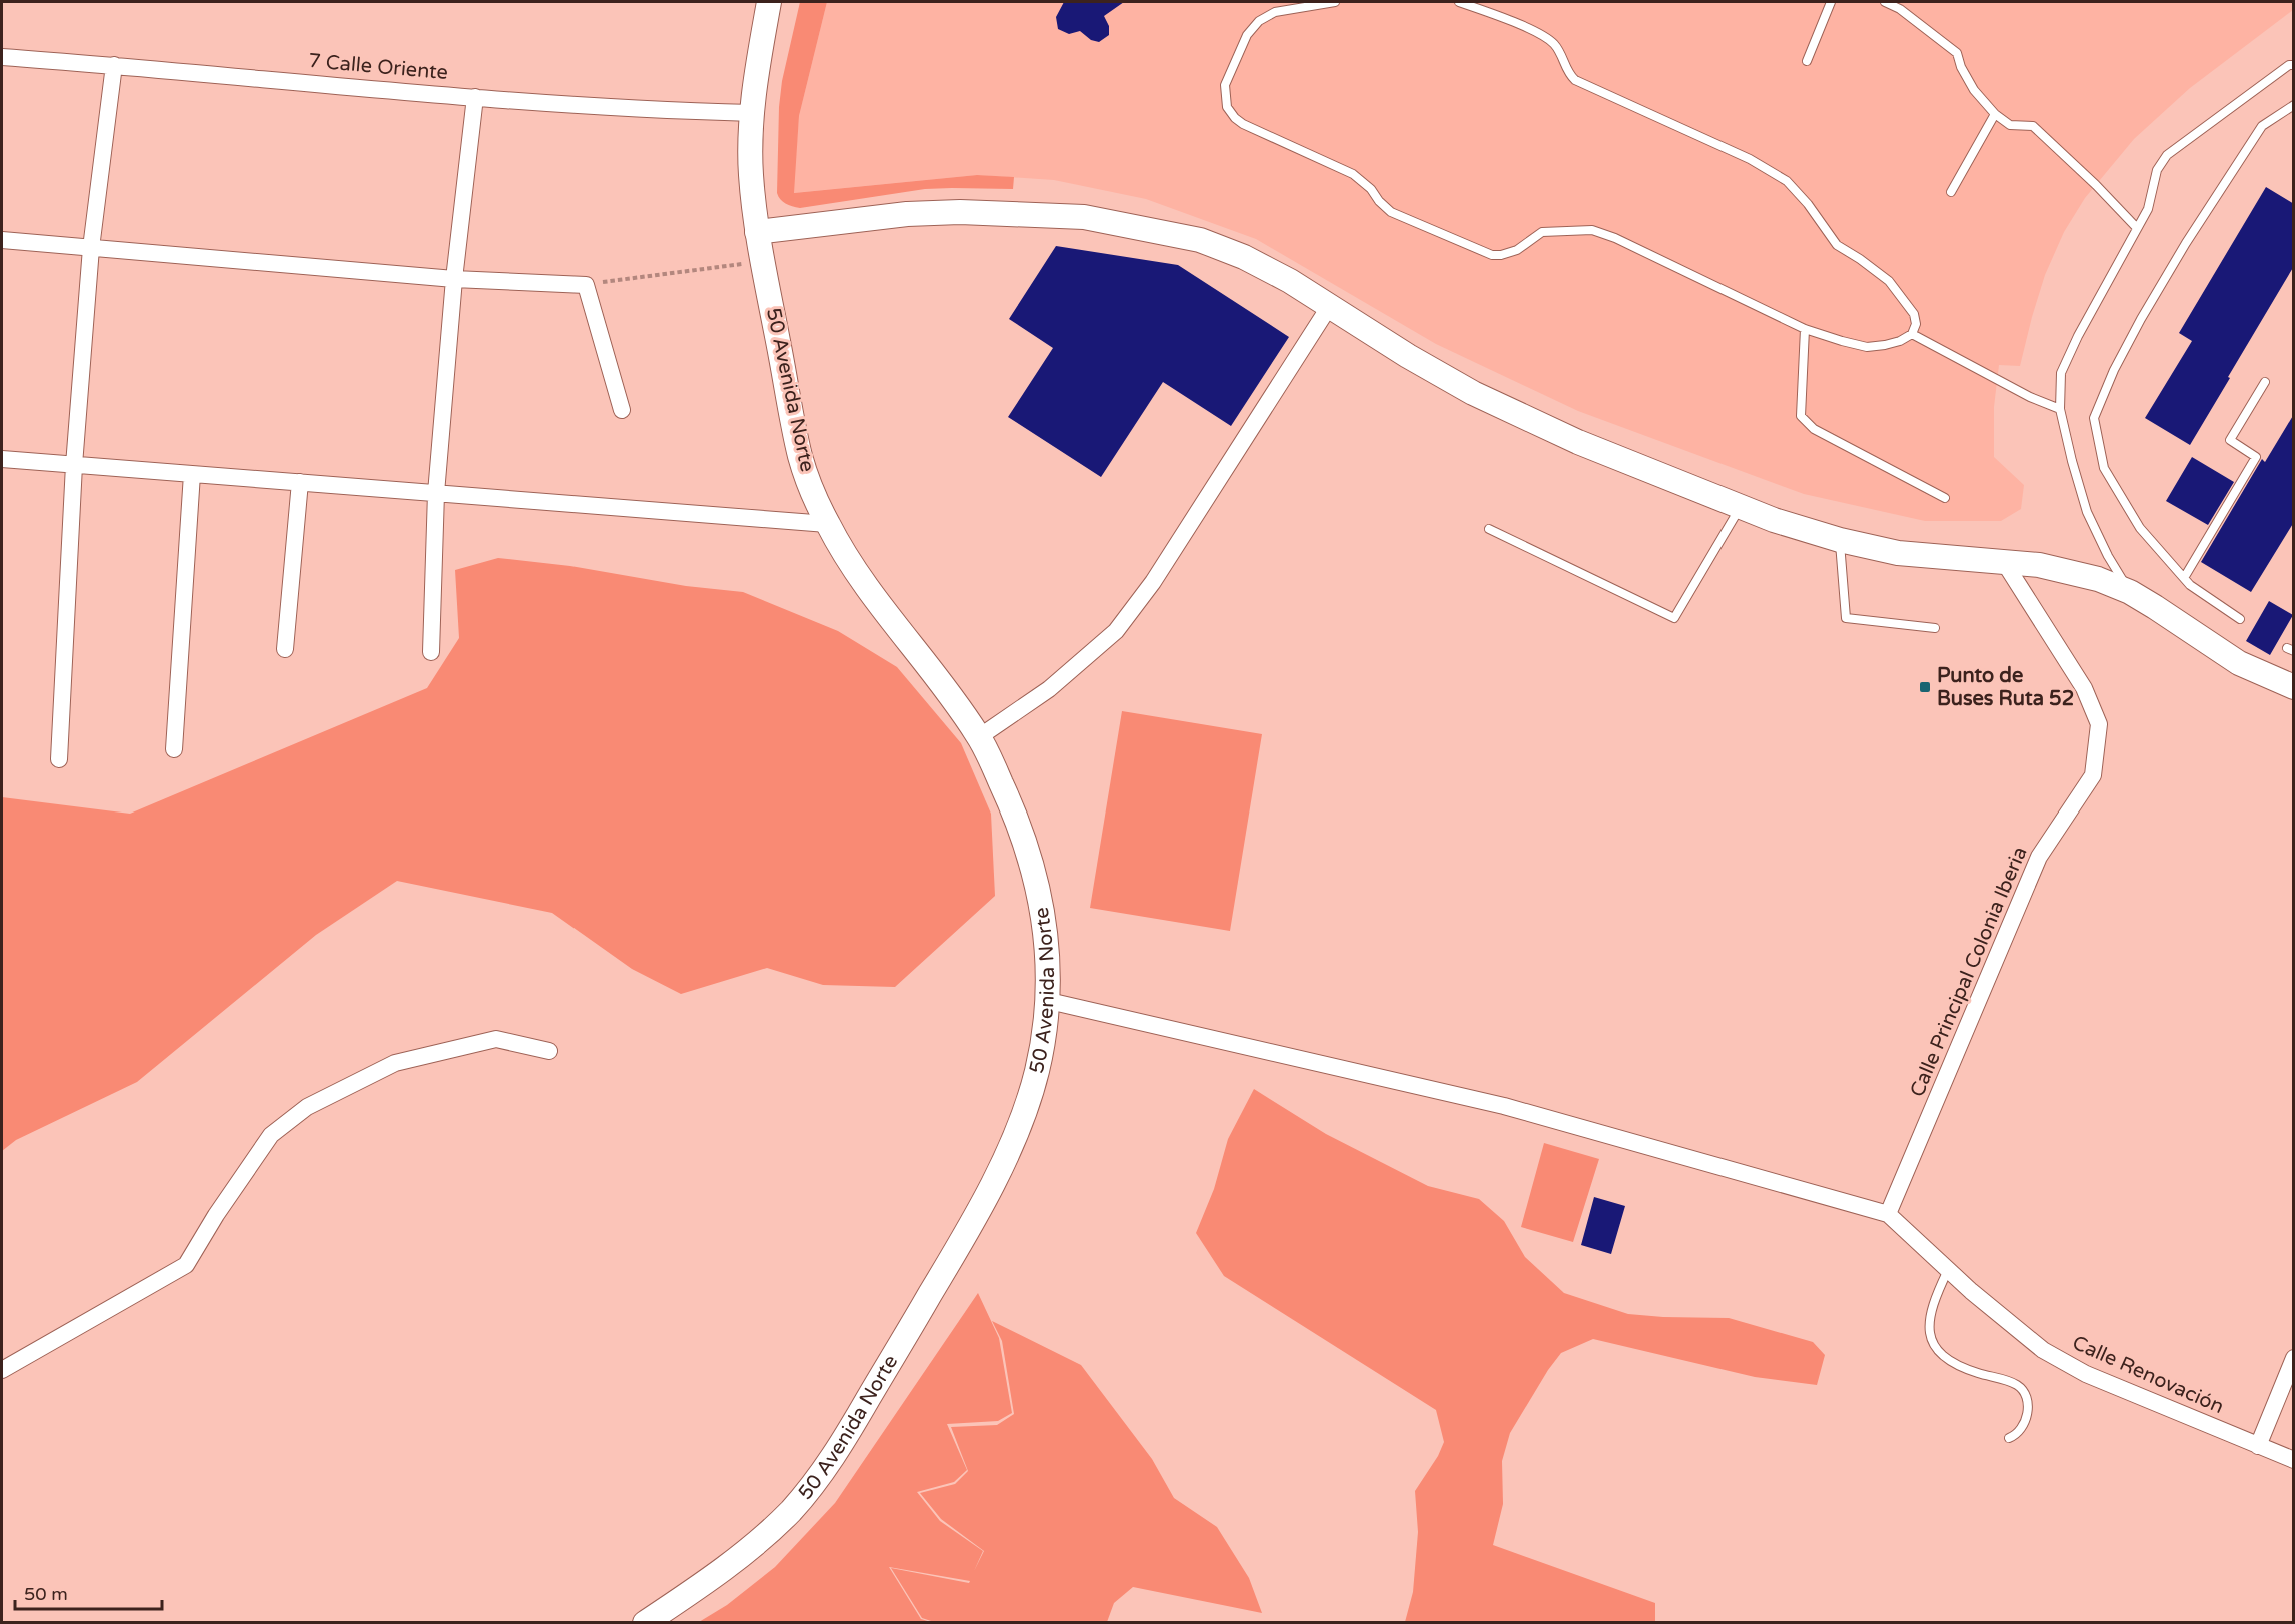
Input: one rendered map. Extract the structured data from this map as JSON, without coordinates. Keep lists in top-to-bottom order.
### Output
{
  "streets": {
    "street": [
      "7 Calle Oriente",
      "50 Avenida Norte",
      "Calle Principal Colonia Iberia",
      "Calle Renovación"
    ]
  },
  "crossings": [
    ["7 Calle Oriente", "50 Avenida Norte"],
    ["Calle Principal Colonia Iberia", "Calle Renovación"]
  ],
  "places": {
    "transit": ["Punto de Buses Ruta 52"]
  },
  "scale_bar": "50 m"
}
